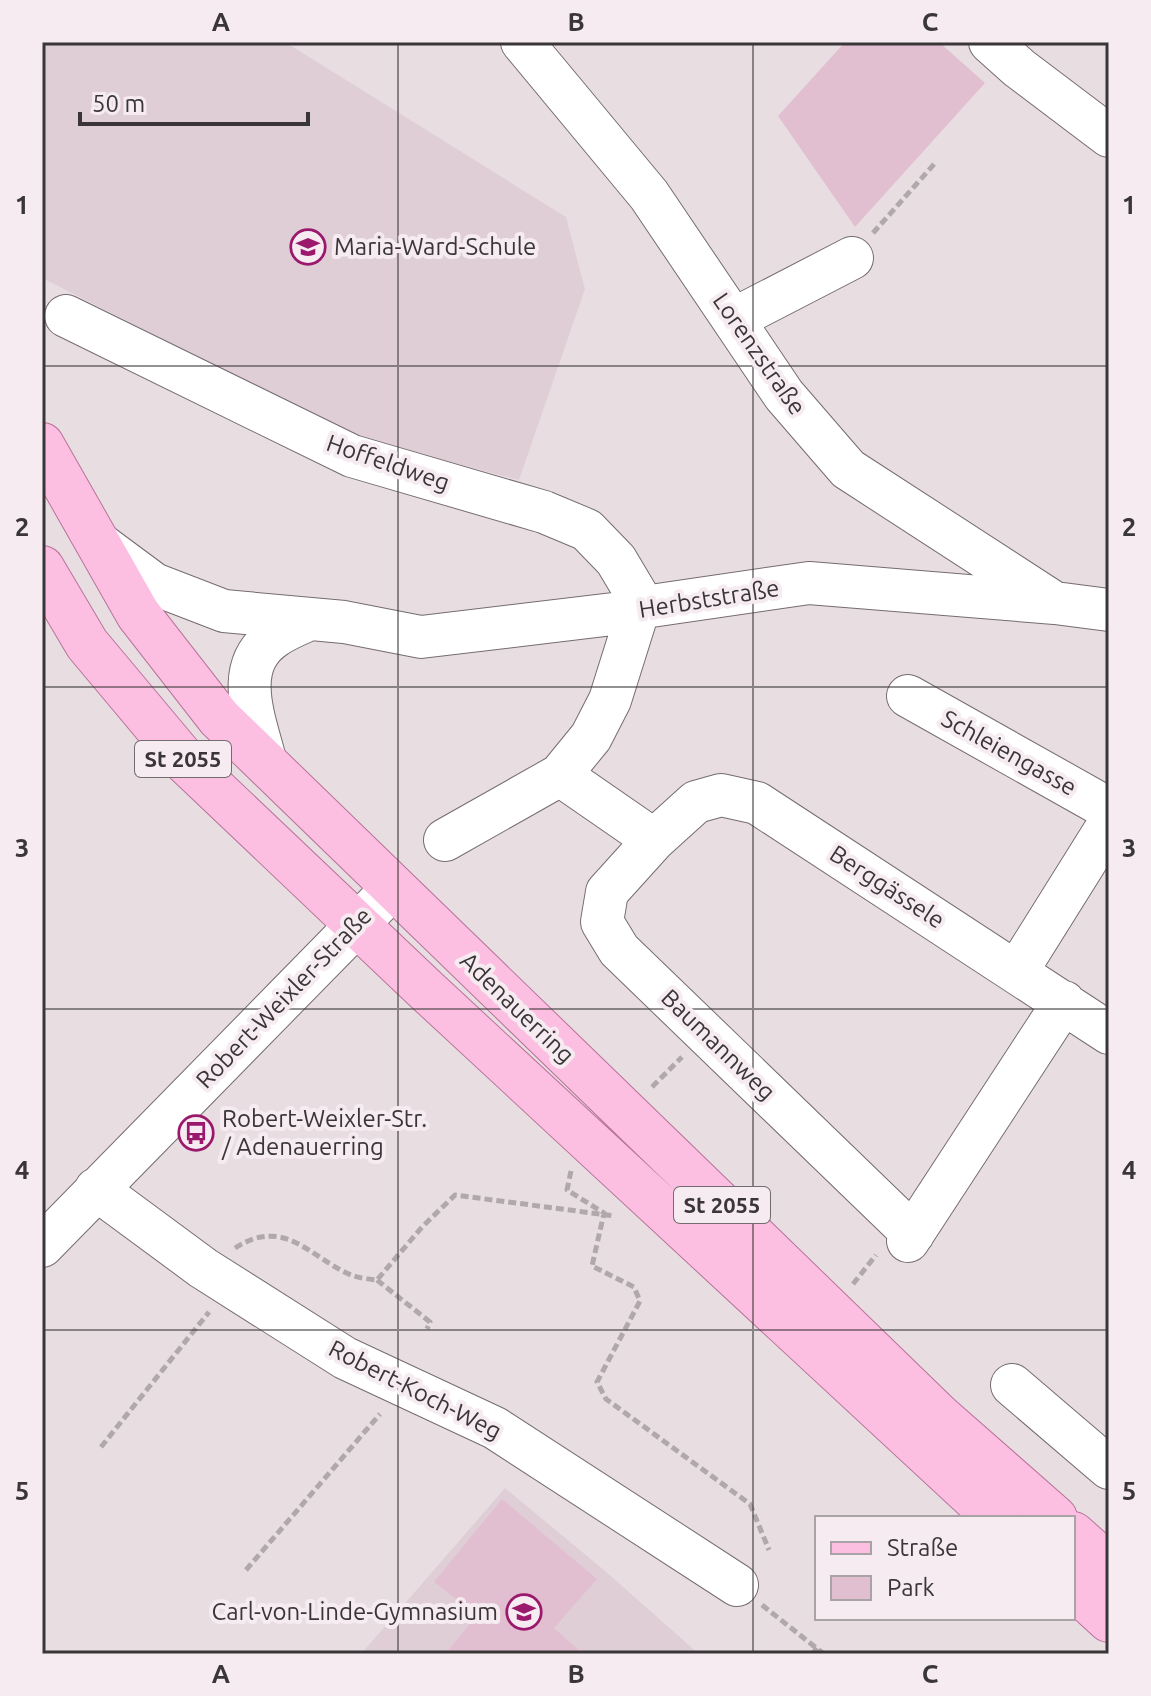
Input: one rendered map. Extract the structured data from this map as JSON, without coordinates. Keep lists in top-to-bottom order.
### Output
{
  "streets": {
    "main road": ["St 2055", "Adenauerring"],
    "street": [
      "Lorenzstraße",
      "Hoffeldweg",
      "Herbststraße",
      "Schleiengasse",
      "Berggässele",
      "Robert-Weixler-Straße",
      "Baumannweg",
      "Robert-Koch-Weg"
    ]
  },
  "crossings": [
    ["Lorenzstraße", "Herbststraße"],
    ["Hoffeldweg", "Herbststraße"],
    ["Herbststraße", "Adenauerring"],
    ["Berggässele", "Baumannweg"],
    ["Robert-Weixler-Straße", "Adenauerring"],
    ["Robert-Weixler-Straße", "Robert-Koch-Weg"]
  ],
  "places": {
    "school or university": ["Maria-Ward-Schule", "Carl-von-Linde-Gymnasium"],
    "bus stop": ["Robert-Weixler-Str. / Adenauerring"]
  },
  "legend": ["Straße", "Park"],
  "scale_bar": "50 m",
  "grid": {
    "columns": ["A", "B", "C"],
    "rows": [
      "1",
      "2",
      "3",
      "4",
      "5"
    ]
  }
}
